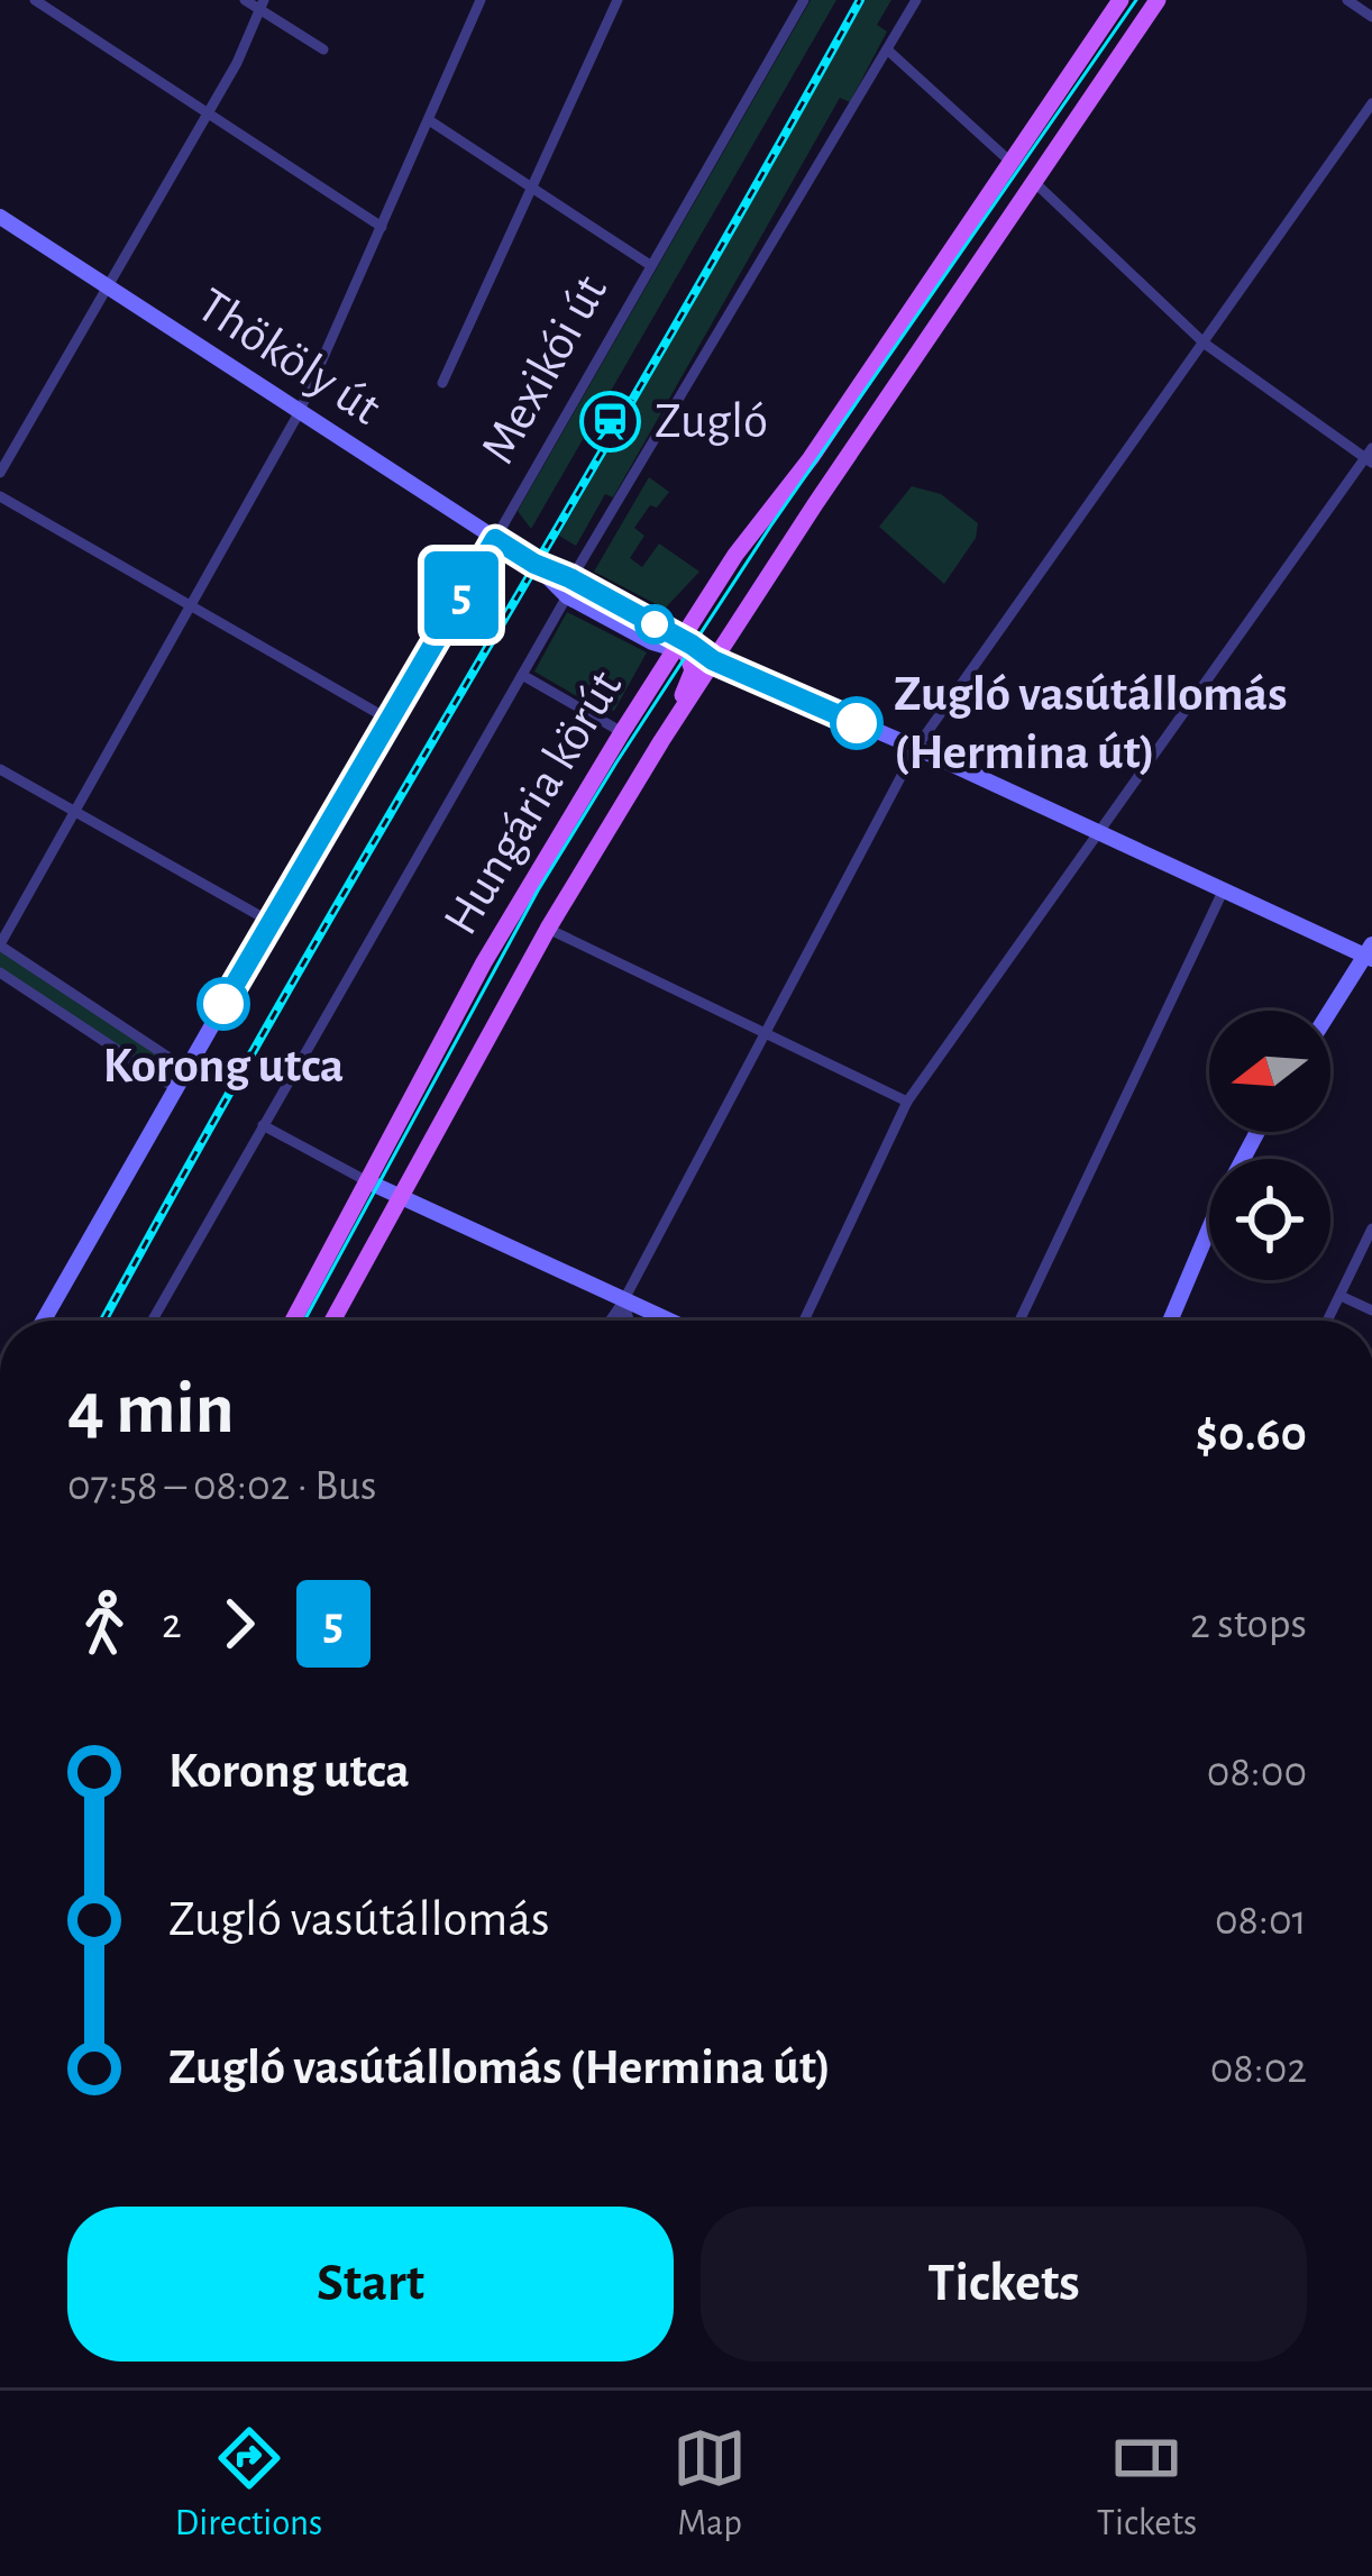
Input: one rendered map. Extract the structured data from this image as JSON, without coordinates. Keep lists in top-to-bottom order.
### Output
{
  "streets": {
    "main road": ["Hungária körút"],
    "street": ["Thököly út", "Mexikói út"]
  },
  "crossings": [
    ["Thököly út", "Mexikói út"],
    ["Thököly út", "Hungária körút"]
  ],
  "places": {
    "station": ["Zugló"],
    "other": ["Zugló vasútállomás (Hermina út)", "Korong utca"]
  },
  "lines": ["bus line 5"],
  "north": "left",
  "page": {
    "on_map": "5",
    "heading": ["4 min", "07:58 – 08:02 · Bus", "$0.60"],
    "legs": ["2", "5", "2 stops"],
    "list": [
      {
        "name": "Korong utca",
        "value": "08:00"
      },
      {
        "name": "Zugló vasútállomás",
        "value": "08:01"
      },
      {
        "name": "Zugló vasútállomás (Hermina út)",
        "value": "08:02"
      }
    ],
    "buttons": ["Start", "Tickets"],
    "tabs": ["Directions", "Map", "Tickets"]
  }
}
